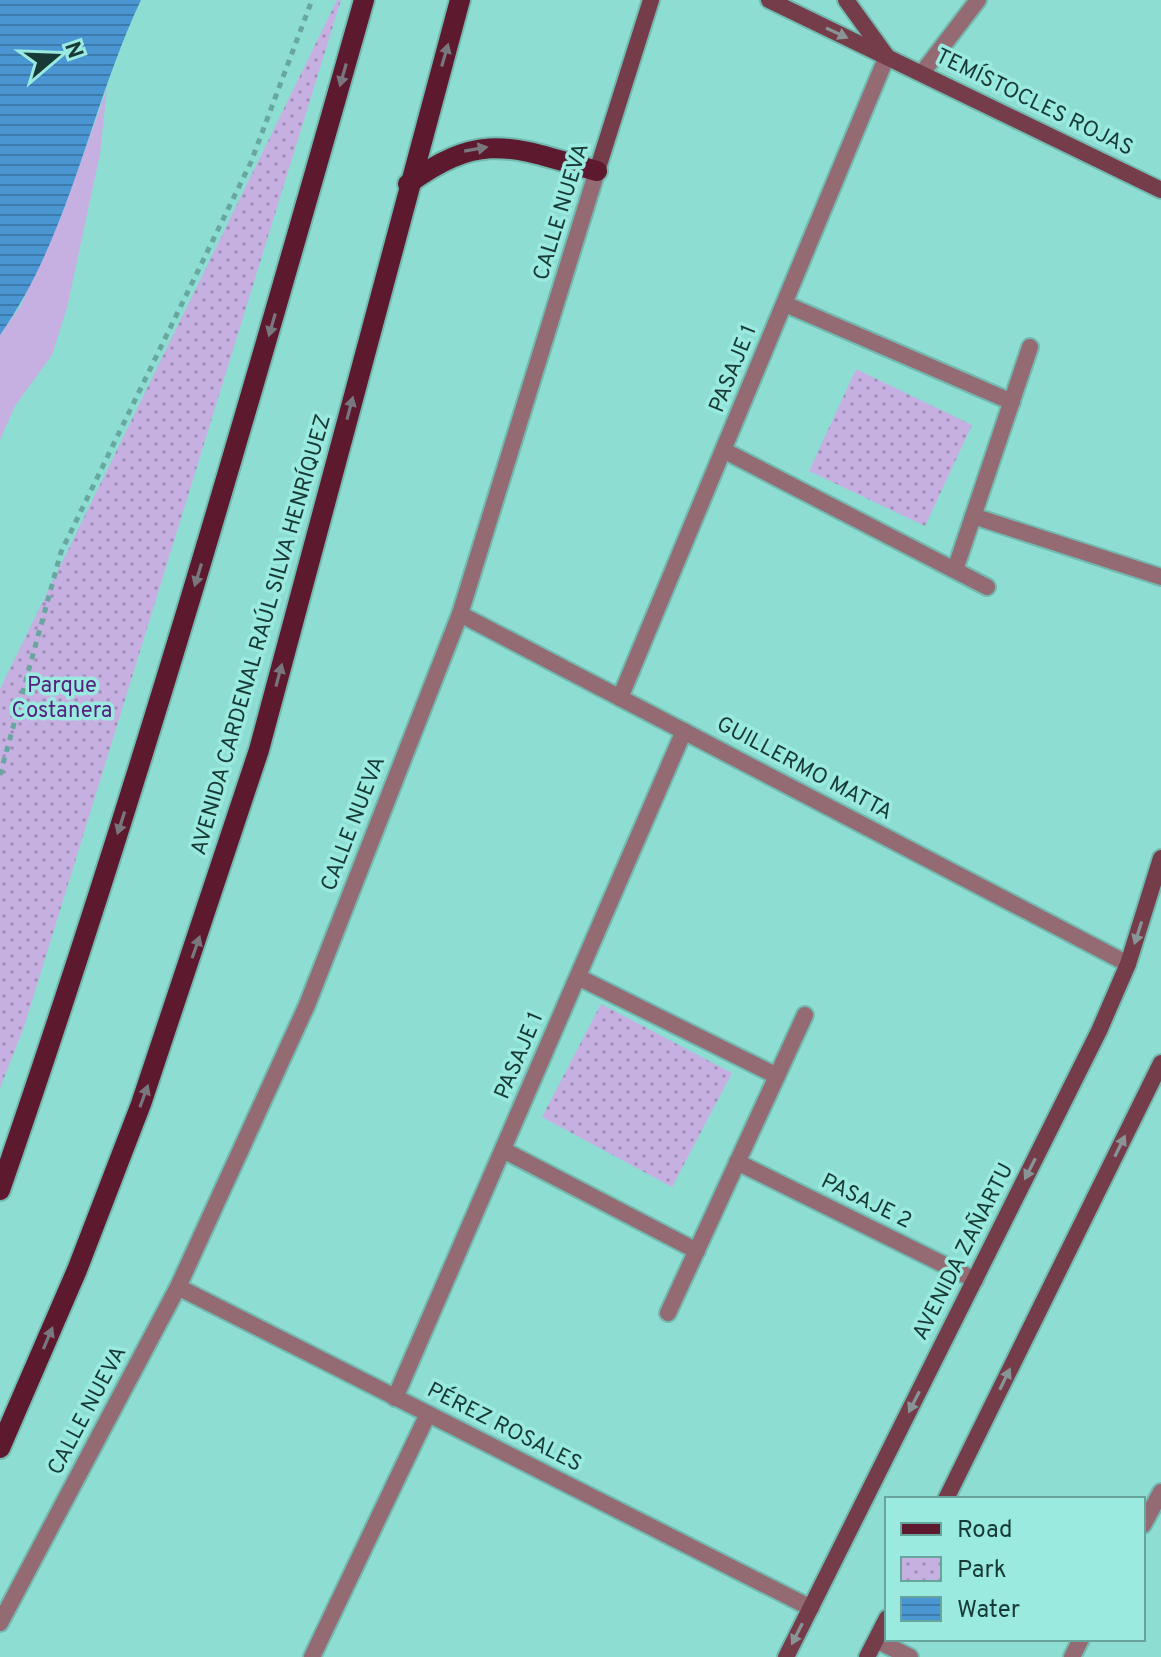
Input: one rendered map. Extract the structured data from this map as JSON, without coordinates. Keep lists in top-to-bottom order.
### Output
{
  "streets": {
    "main road": ["AVENIDA CARDENAL RAÚL SILVA HENRÍQUEZ"],
    "street": [
      "TEMÍSTOCLES ROJAS",
      "CALLE NUEVA",
      "PASAJE 1",
      "GUILLERMO MATTA",
      "PASAJE 2",
      "AVENIDA ZAÑARTU",
      "PÉREZ ROSALES"
    ]
  },
  "crossings": [
    ["TEMÍSTOCLES ROJAS", "PASAJE 1"],
    ["CALLE NUEVA", "GUILLERMO MATTA"],
    ["CALLE NUEVA", "PÉREZ ROSALES"],
    ["PASAJE 1", "GUILLERMO MATTA"],
    ["PASAJE 1", "PÉREZ ROSALES"],
    ["GUILLERMO MATTA", "AVENIDA ZAÑARTU"],
    ["PASAJE 2", "AVENIDA ZAÑARTU"],
    ["AVENIDA ZAÑARTU", "PÉREZ ROSALES"]
  ],
  "parks": ["Parque Costanera"],
  "legend": ["Road", "Park", "Water"],
  "north": "right"
}
